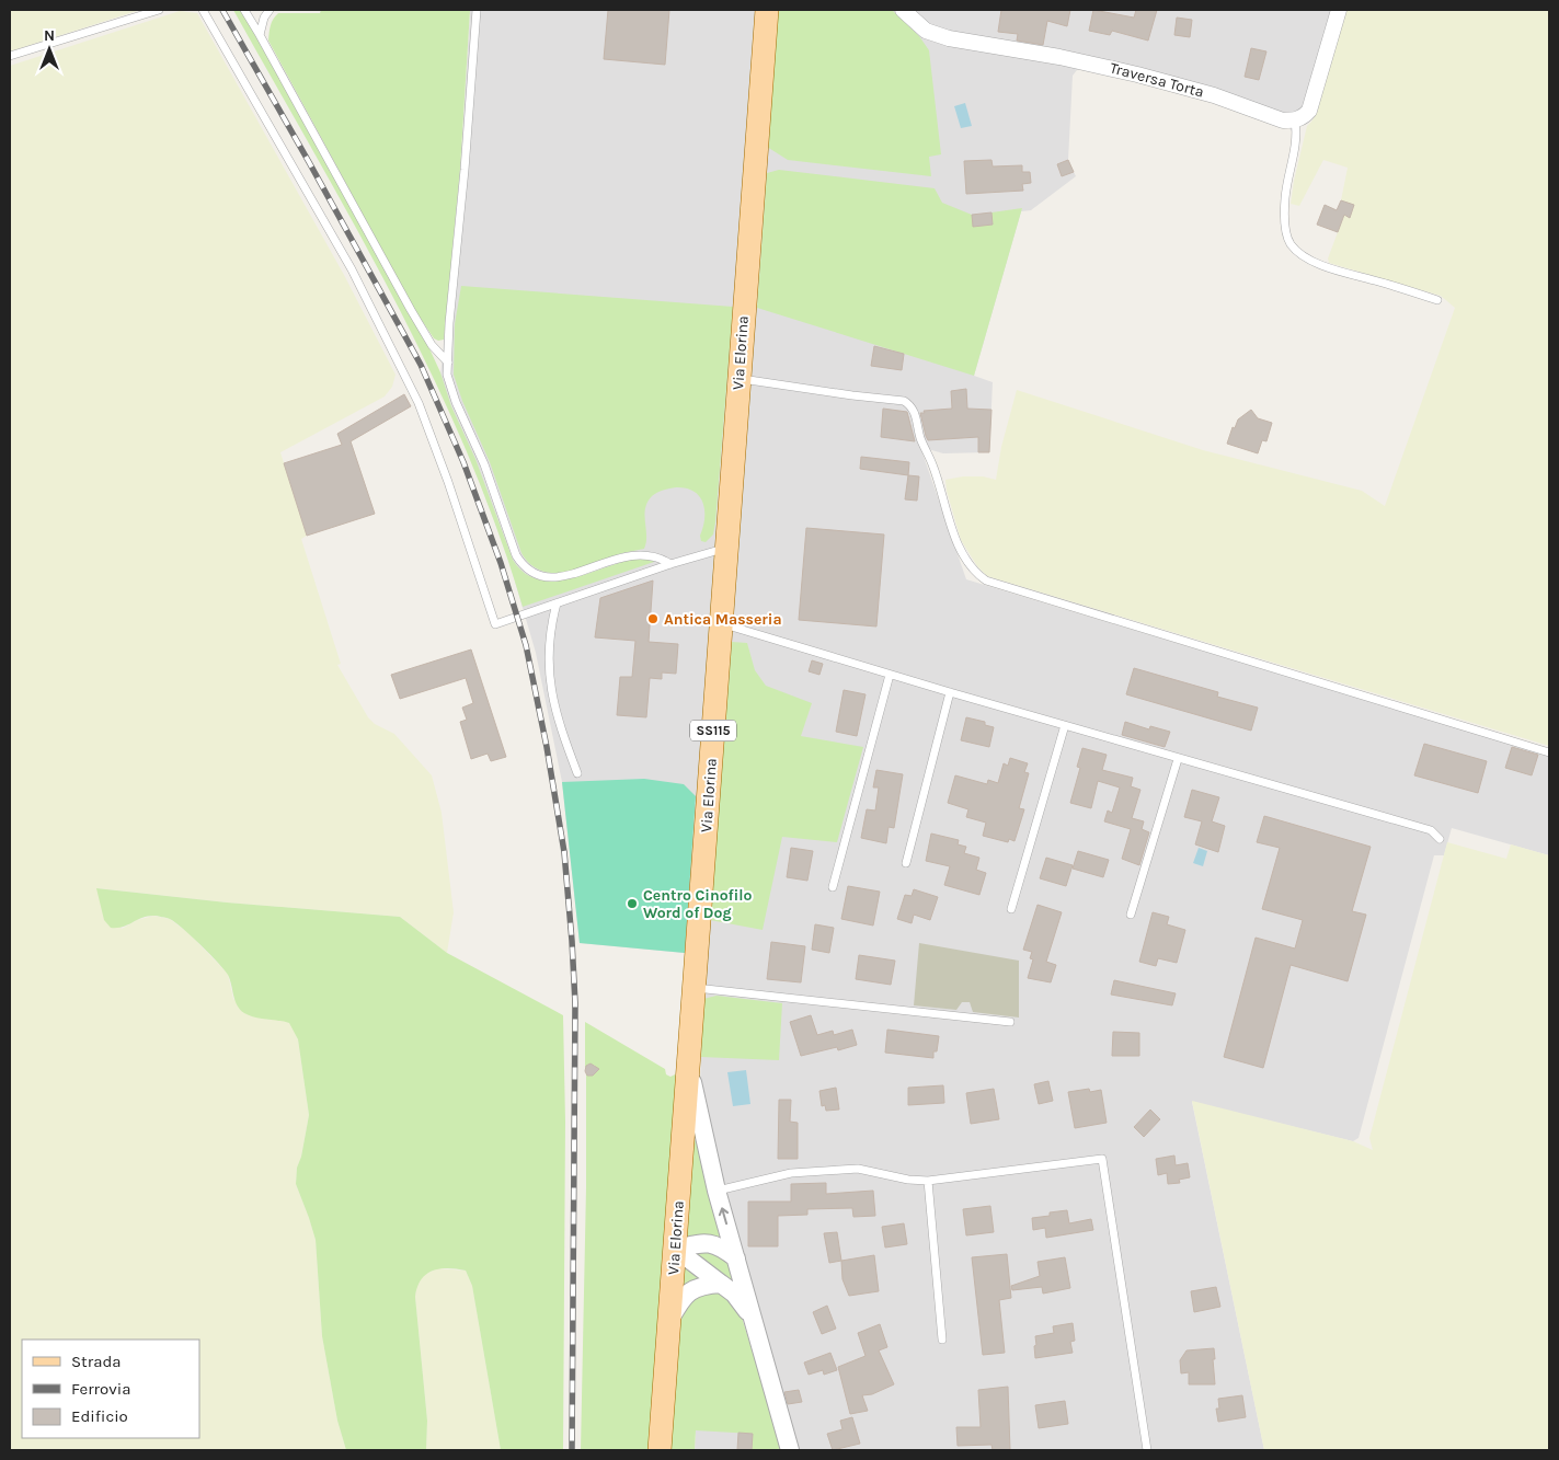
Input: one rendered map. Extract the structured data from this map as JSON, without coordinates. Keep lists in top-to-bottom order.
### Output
{
  "streets": {
    "main road": ["Via Elorina", "SS115"],
    "street": ["Traversa Torta"]
  },
  "places": ["Antica Masseria", "Centro Cinofilo Word of Dog"],
  "legend": ["Strada", "Ferrovia", "Edificio"],
  "north": "top"
}
